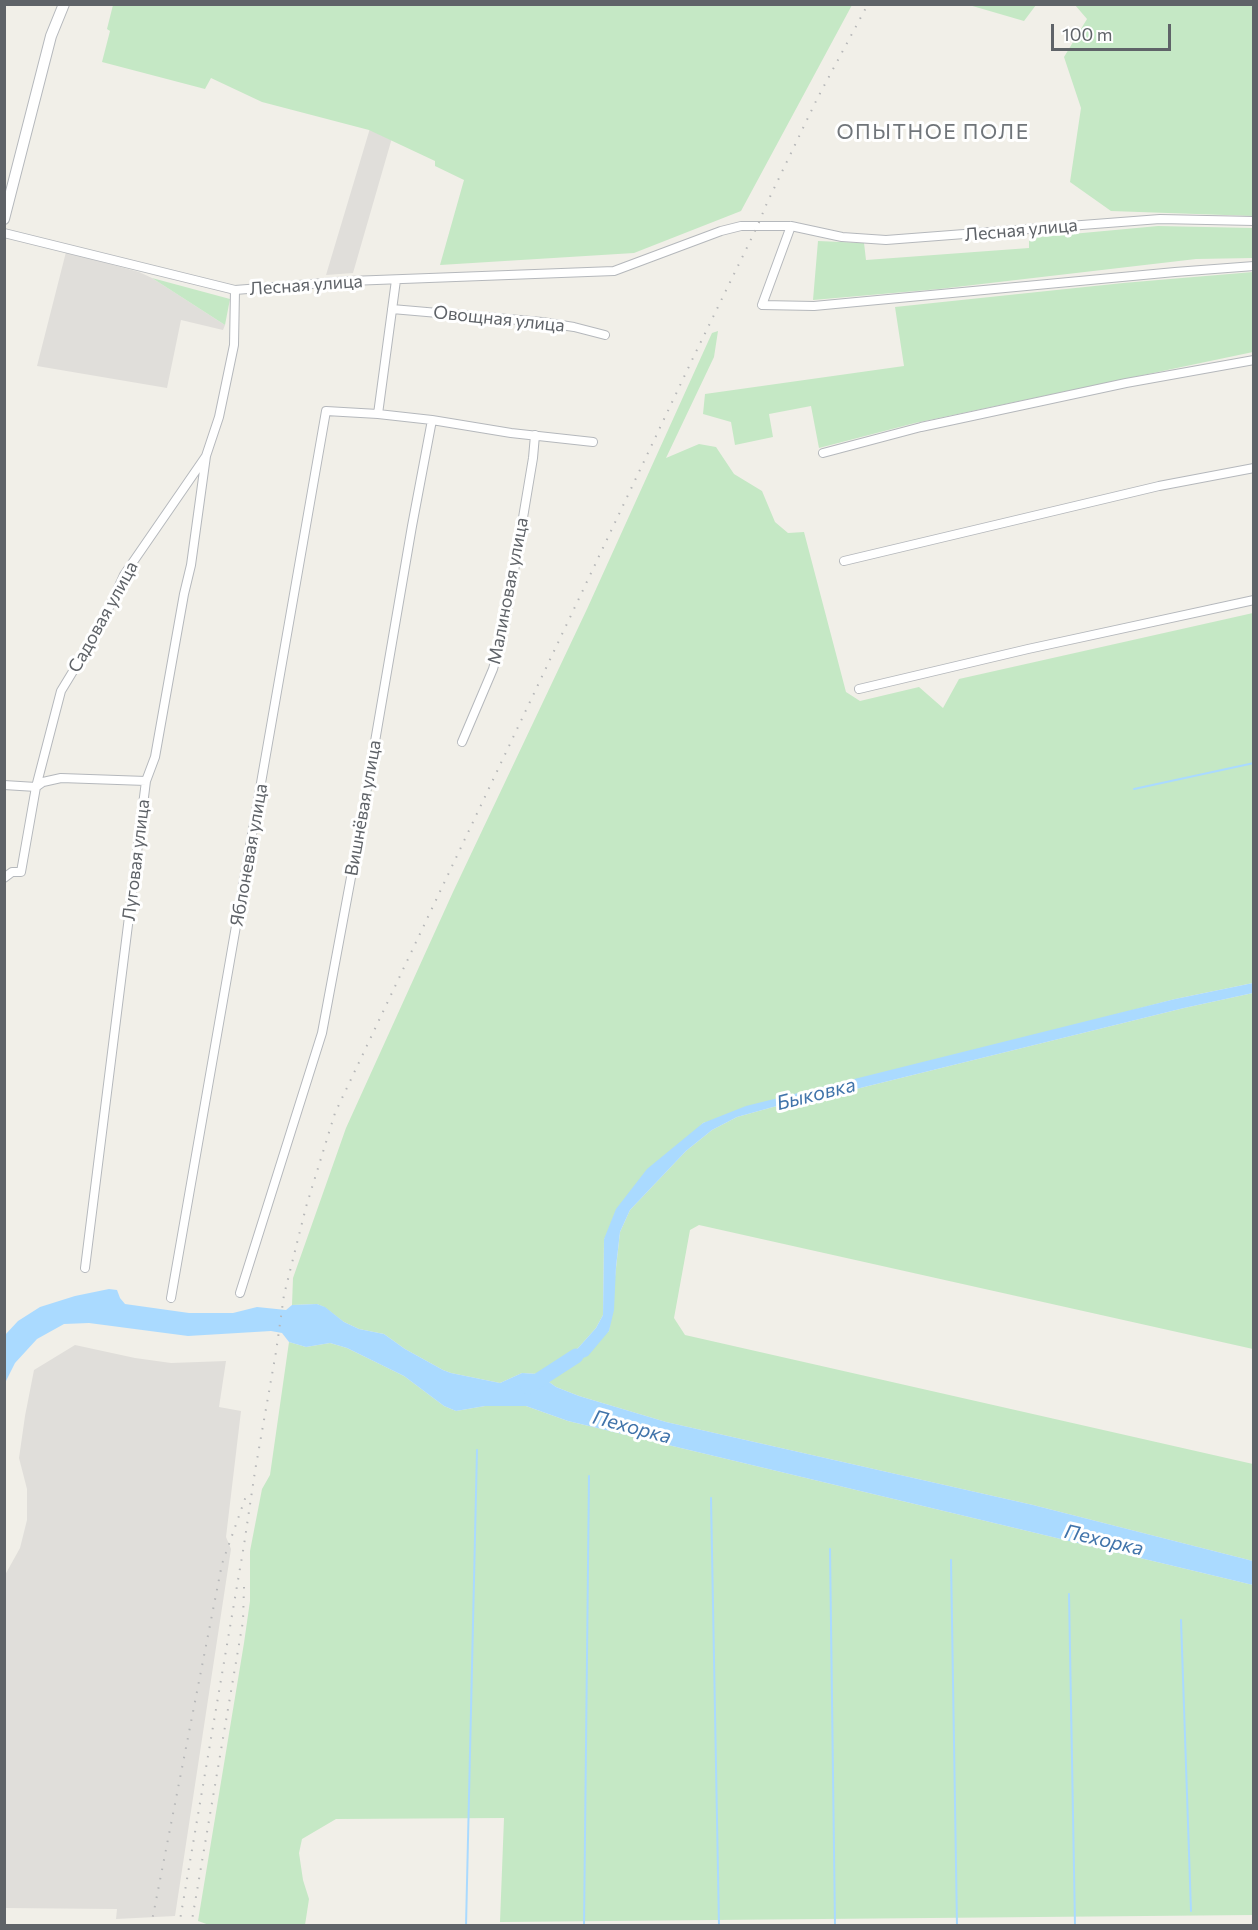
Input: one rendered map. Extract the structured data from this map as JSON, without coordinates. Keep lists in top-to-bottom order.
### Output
{
  "streets": {
    "street": [
      "Лесная улица",
      "Овощная улица",
      "Малиновая улица",
      "Садовая улица",
      "Вишнёвая улица",
      "Яблоневая улица",
      "Луговая улица"
    ]
  },
  "crossings": [
    ["Лесная улица", "Садовая улица"],
    ["Садовая улица", "Луговая улица"]
  ],
  "districts": ["ОПЫТНОЕ ПОЛЕ"],
  "water": ["Быковка", "Пехорка"],
  "scale_bar": "100 m"
}
